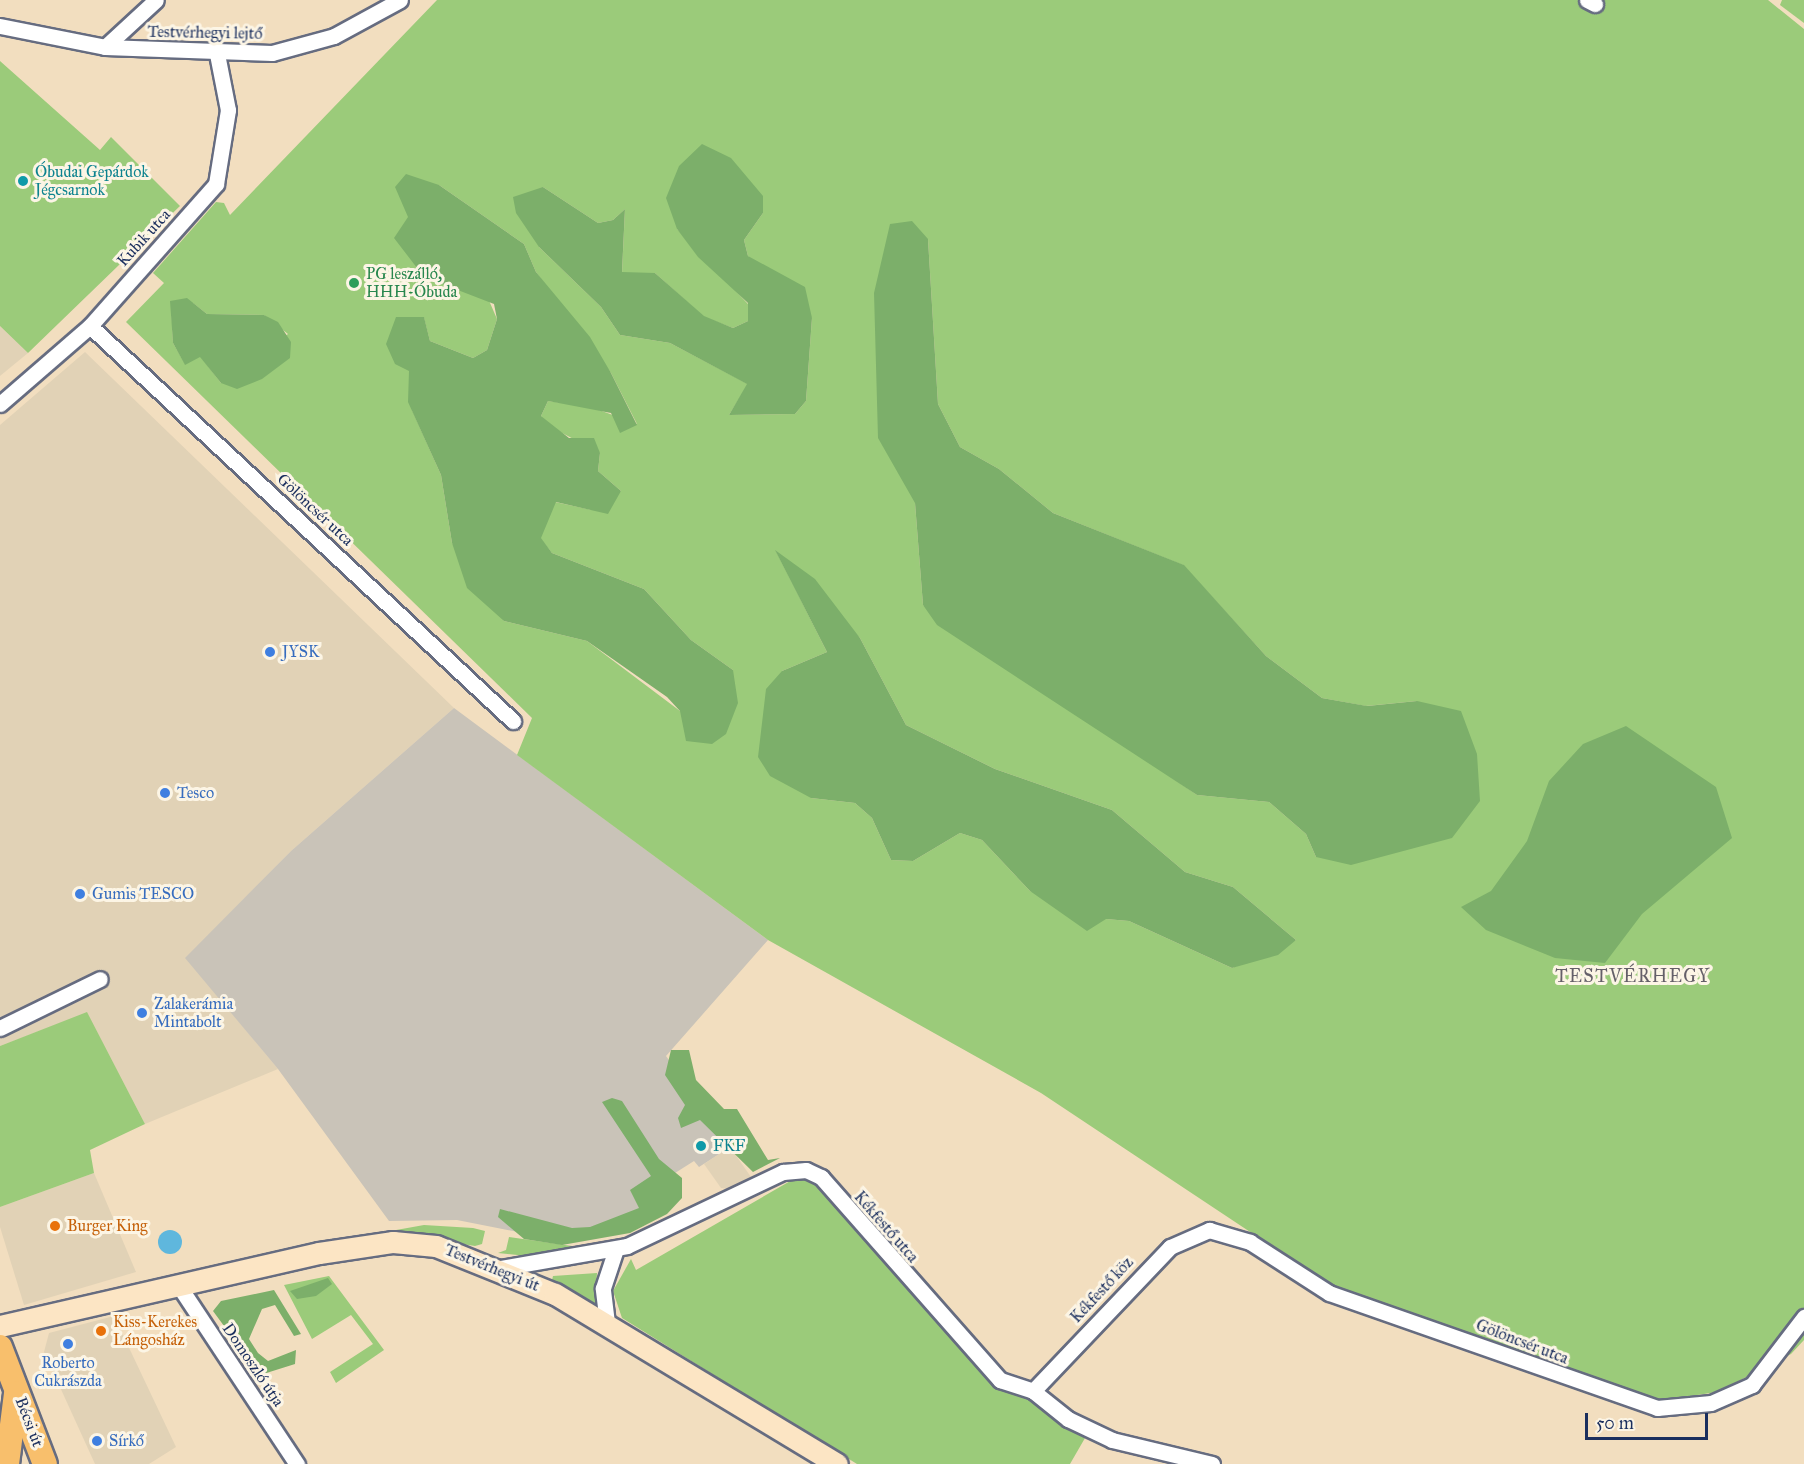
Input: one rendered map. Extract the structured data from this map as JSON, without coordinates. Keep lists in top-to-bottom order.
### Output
{
  "streets": {
    "main road": ["Bécsi út"],
    "street": [
      "Testvérhegyi lejtő",
      "Kubik utca",
      "Gölöncsér utca",
      "Kékfestő utca",
      "Testvérhegyi út",
      "Kékfestő köz",
      "Domoszló útja"
    ]
  },
  "crossings": [
    ["Testvérhegyi lejtő", "Kubik utca"],
    ["Kubik utca", "Gölöncsér utca"],
    ["Gölöncsér utca", "Kékfestő köz"],
    ["Kékfestő utca", "Testvérhegyi út"],
    ["Kékfestő utca", "Kékfestő köz"],
    ["Testvérhegyi út", "Domoszló útja"]
  ],
  "districts": ["TESTVÉRHEGY"],
  "places": [
    "Óbudai Gepárdok Jégcsarnok",
    "PG leszálló, HHH-Óbuda",
    "JYSK",
    "Tesco",
    "Gumis TESCO",
    "Zalakerámia Mintabolt",
    "FKF",
    "Burger King",
    "Kiss-Kerekes Lángosház",
    "Roberto Cukrászda",
    "Sírkő"
  ],
  "scale_bar": "50 m"
}
